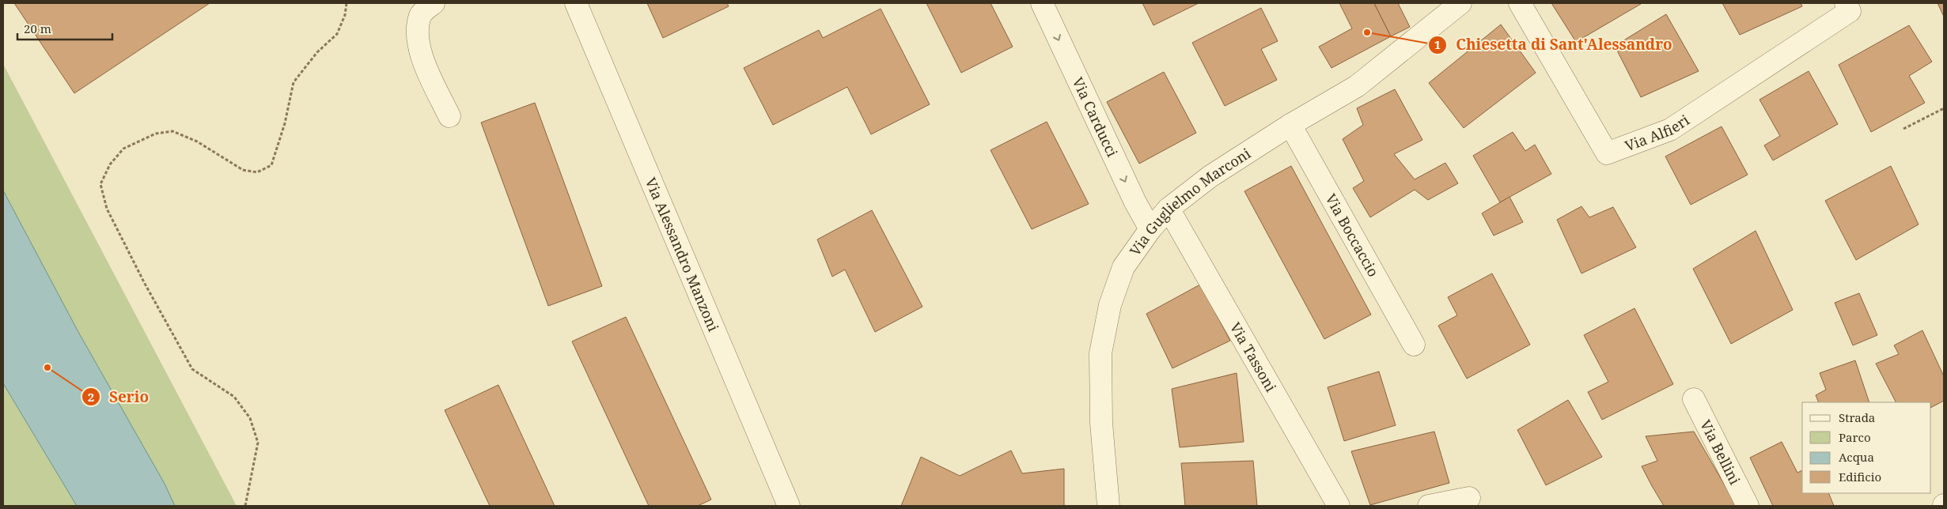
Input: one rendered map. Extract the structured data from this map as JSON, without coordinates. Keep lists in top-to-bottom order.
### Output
{
  "streets": {
    "street": [
      "Via Carducci",
      "Via Alfieri",
      "Via Guglielmo Marconi",
      "Via Boccaccio",
      "Via Alessandro Manzoni",
      "Via Tassoni",
      "Via Bellini"
    ]
  },
  "crossings": [
    ["Via Carducci", "Via Guglielmo Marconi"],
    ["Via Guglielmo Marconi", "Via Boccaccio"],
    ["Via Guglielmo Marconi", "Via Tassoni"]
  ],
  "one_way": ["Via Carducci"],
  "places": ["Chiesetta di Sant'Alessandro", "Serio"],
  "legend": [
    "Strada",
    "Parco",
    "Acqua",
    "Edificio"
  ],
  "scale_bar": "20 m"
}
